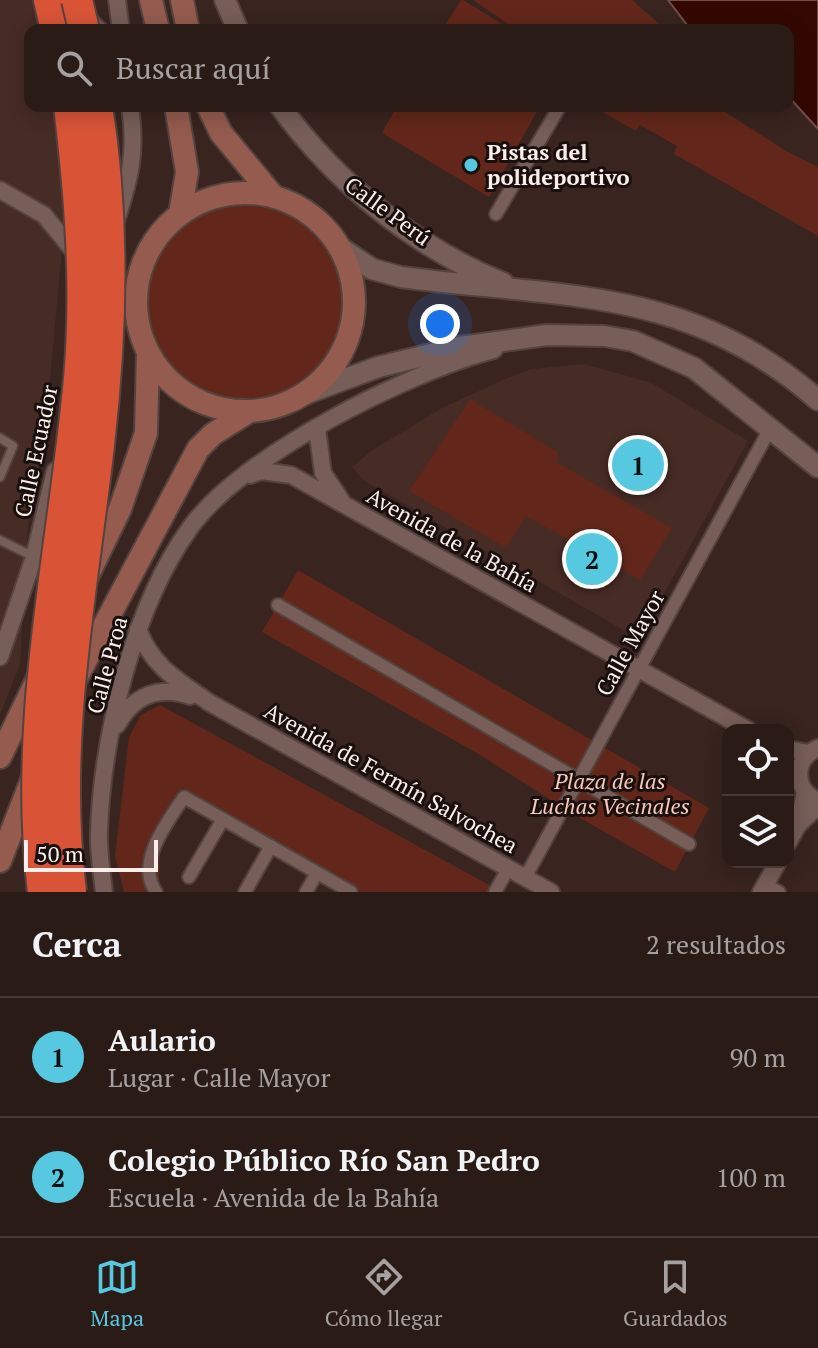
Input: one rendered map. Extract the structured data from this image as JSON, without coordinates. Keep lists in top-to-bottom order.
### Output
{
  "streets": {
    "street": [
      "Calle Perú",
      "Calle Ecuador",
      "Avenida de la Bahía",
      "Calle Mayor",
      "Calle Proa",
      "Avenida de Fermín Salvochea"
    ]
  },
  "crossings": [
    ["Avenida de la Bahía", "Calle Mayor"],
    ["Calle Mayor", "Avenida de Fermín Salvochea"]
  ],
  "parks": ["Plaza de las Luchas Vecinales"],
  "places": ["Pistas del polideportivo"],
  "scale_bar": "50 m",
  "page": {
    "search": "Buscar aquí",
    "pins": ["1", "2"],
    "scale": "50 m",
    "heading": ["Cerca", "2 resultados"],
    "list": [
      {
        "mark": "1",
        "name": "Aulario",
        "note": "Lugar · Calle Mayor",
        "value": "90 m"
      },
      {
        "mark": "2",
        "name": "Colegio Público Río San Pedro",
        "note": "Escuela · Avenida de la Bahía",
        "value": "100 m"
      }
    ],
    "nav": ["Mapa", "Cómo llegar", "Guardados"]
  }
}
